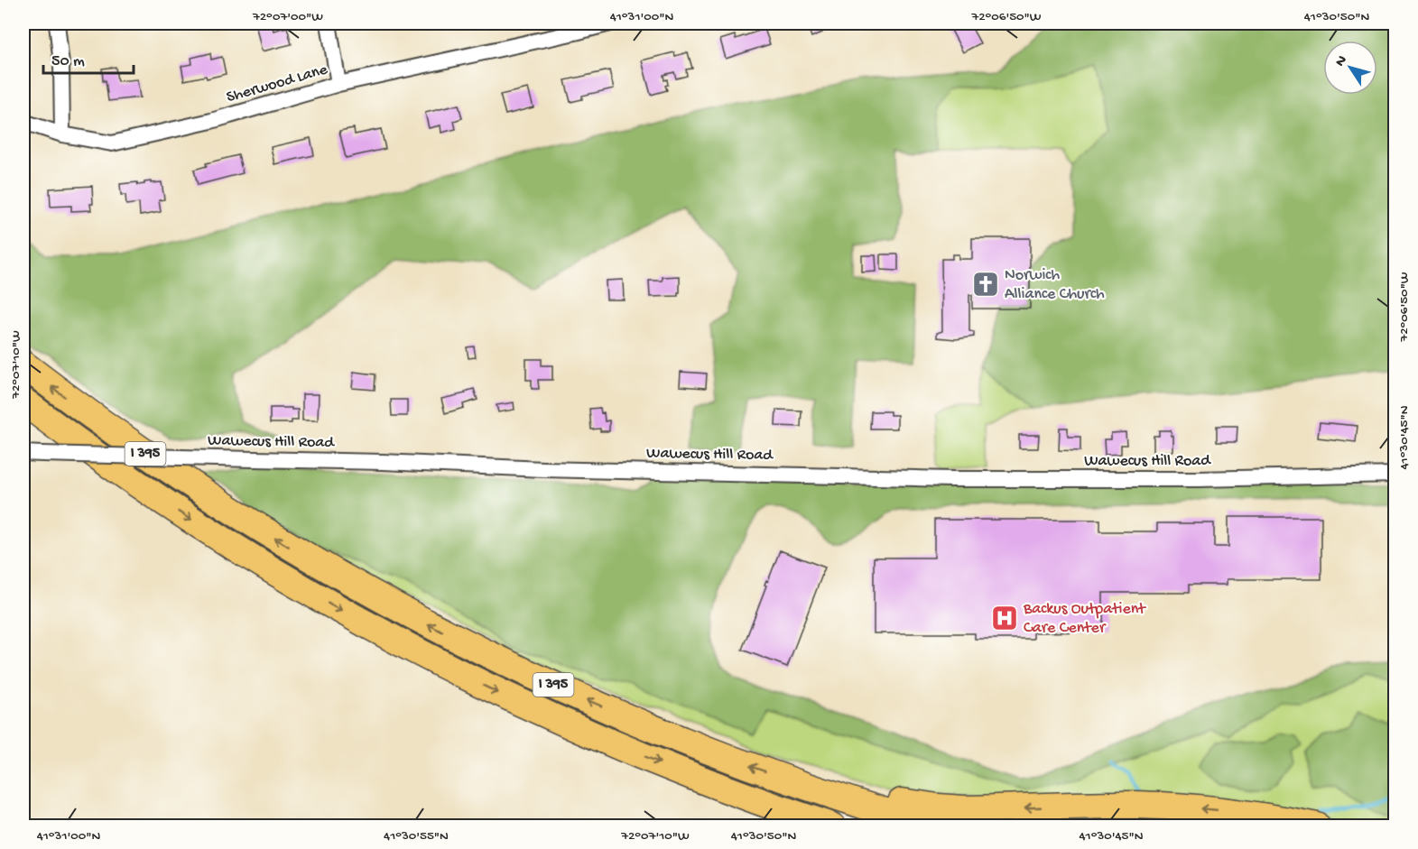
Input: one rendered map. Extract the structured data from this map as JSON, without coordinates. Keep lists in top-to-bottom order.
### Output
{
  "streets": {
    "highway": ["I 395"],
    "street": ["Sherwood Lane", "Wawecus Hill Road"]
  },
  "places": {
    "church": ["Norwich Alliance Church"],
    "hospital": ["Backus Outpatient Care Center"]
  },
  "scale_bar": "50 m",
  "north": "top left",
  "coordinates": [
    "72°07'00\"W",
    "41°31'00\"N",
    "72°06'50\"W",
    "41°30'50\"N",
    "72°07'10\"W",
    "41°30'45\"N",
    "41°30'55\"N"
  ]
}
